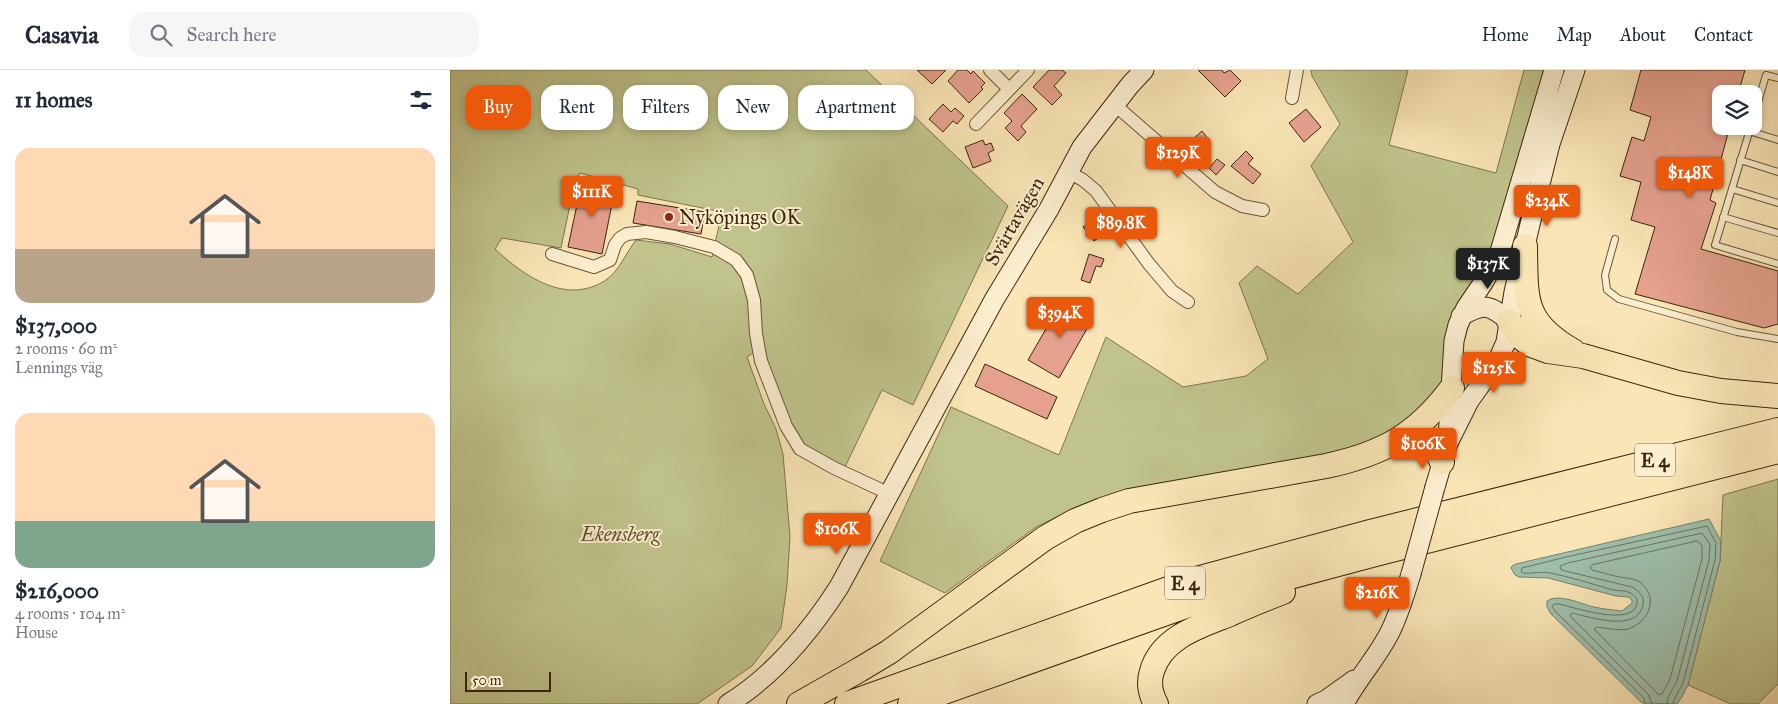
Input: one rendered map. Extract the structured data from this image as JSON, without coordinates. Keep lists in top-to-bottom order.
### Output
{
  "streets": {
    "highway": ["E 4"],
    "main road": ["Svärtavägen"]
  },
  "parks": ["Ekensberg"],
  "places": ["Nyköpings OK"],
  "scale_bar": "50 m",
  "page": {
    "header": "Casavia",
    "search": "Search here",
    "nav": [
      "Home",
      "Map",
      "About",
      "Contact"
    ],
    "heading": "11 homes",
    "chip": [
      "Buy",
      "Rent",
      "Filters",
      "New",
      "Apartment"
    ],
    "list": [
      {
        "name": "$137,000",
        "note": "2 rooms · 60 m² · Lennings väg"
      },
      {
        "name": "$216,000",
        "note": "4 rooms · 104 m² · House"
      }
    ],
    "price": [
      "$129K",
      "$148K",
      "$111K",
      "$234K",
      "$89.8K",
      "$137K",
      "$394K",
      "$125K",
      "$106K",
      "$106K",
      "$216K"
    ],
    "scale": "50 m"
  }
}
